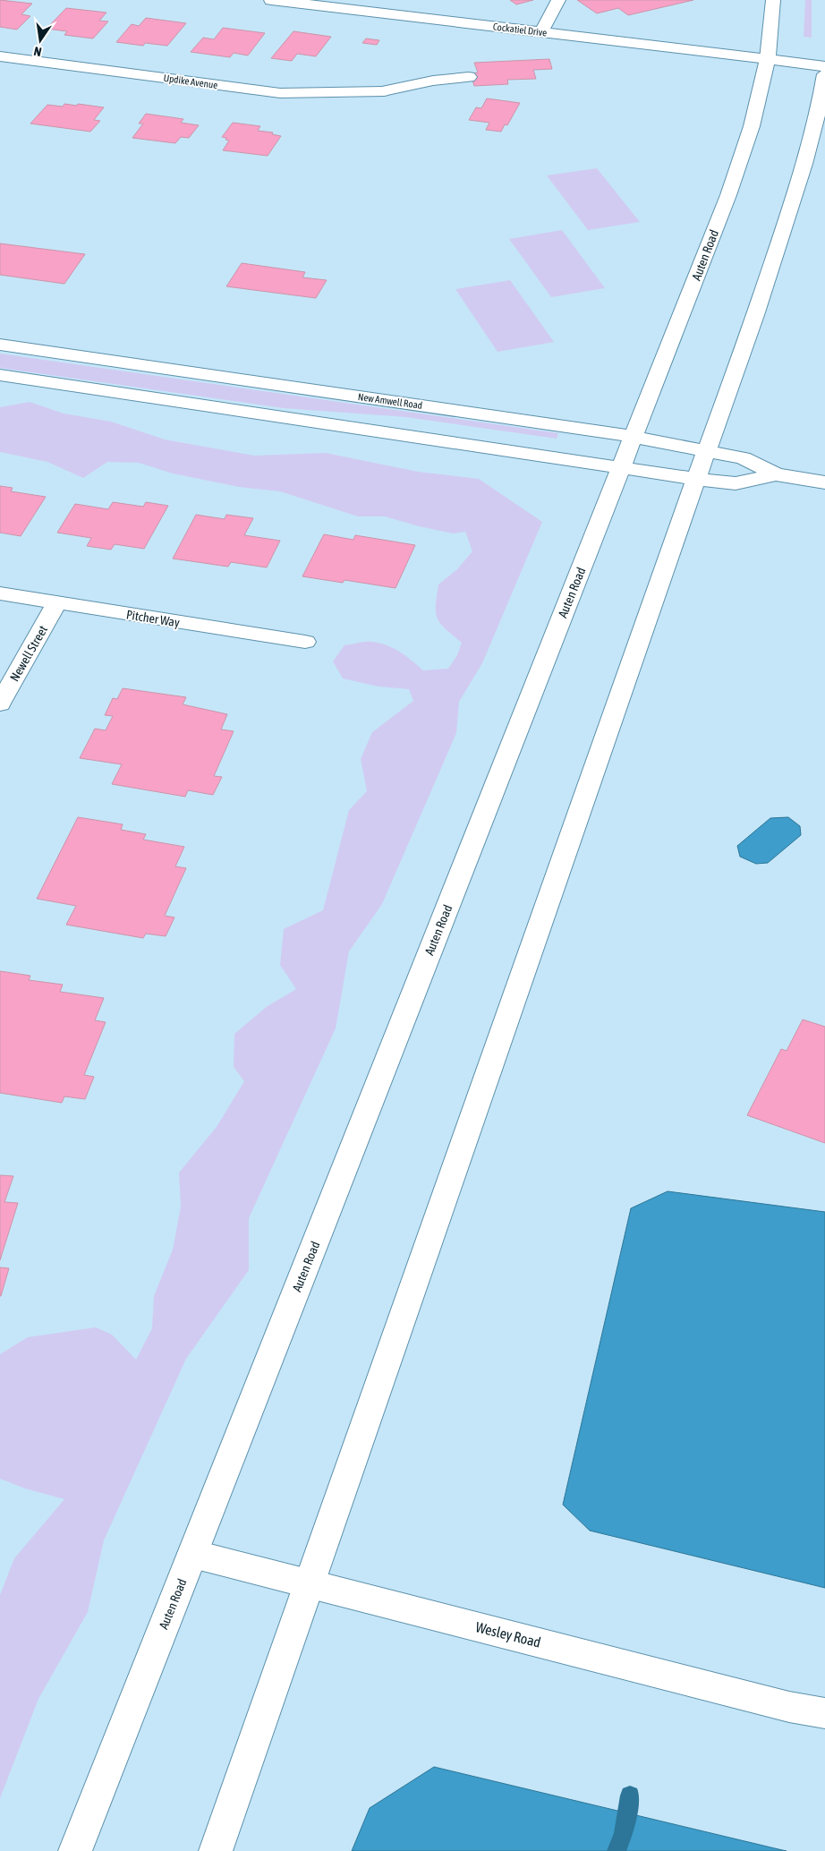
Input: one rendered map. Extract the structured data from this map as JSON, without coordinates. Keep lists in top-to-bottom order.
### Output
{
  "streets": {
    "street": [
      "Cockatiel Drive",
      "Updike Avenue",
      "Auten Road",
      "New Amwell Road",
      "Pitcher Way",
      "Newell Street",
      "Wesley Road"
    ]
  },
  "crossings": [
    ["Cockatiel Drive", "Auten Road"],
    ["Auten Road", "New Amwell Road"],
    ["Auten Road", "Wesley Road"],
    ["Pitcher Way", "Newell Street"]
  ],
  "north": "bottom"
}
